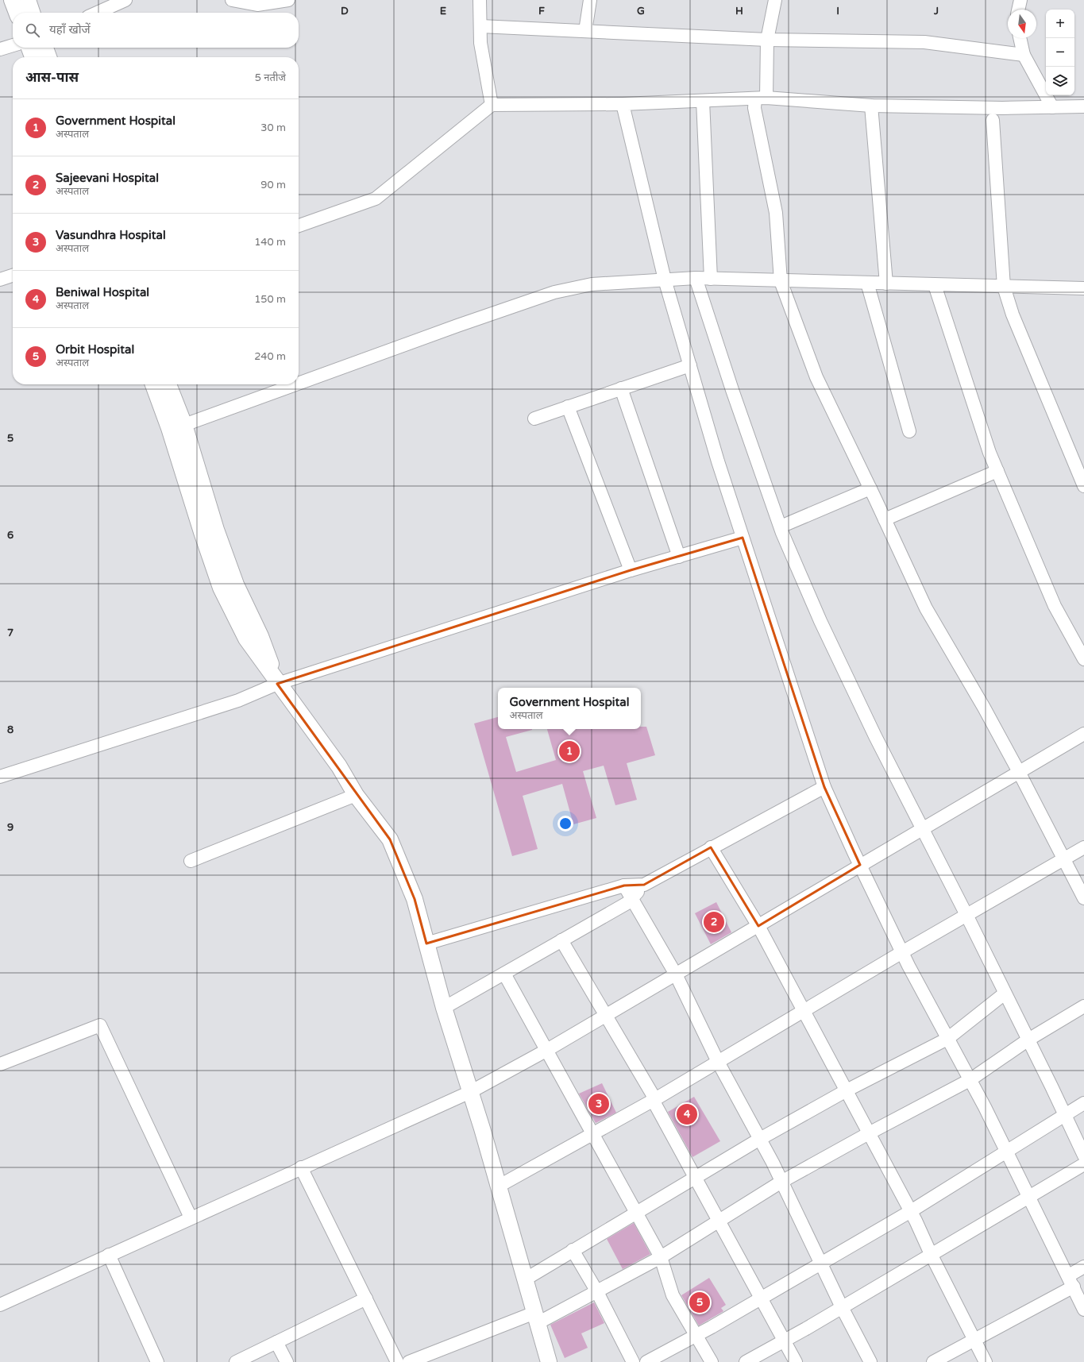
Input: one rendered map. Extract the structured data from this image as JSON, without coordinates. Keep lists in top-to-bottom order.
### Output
{
  "north": "bottom",
  "page": {
    "map_buttons": ["+", "−"],
    "search": "यहाँ खोजें",
    "heading": ["आस-पास", "5 नतीजे"],
    "list": [
      {
        "mark": "1",
        "name": "Government Hospital",
        "note": "अस्पताल",
        "value": "30 m"
      },
      {
        "mark": "2",
        "name": "Sajeevani Hospital",
        "note": "अस्पताल",
        "value": "90 m"
      },
      {
        "mark": "3",
        "name": "Vasundhra Hospital",
        "note": "अस्पताल",
        "value": "140 m"
      },
      {
        "mark": "4",
        "name": "Beniwal Hospital",
        "note": "अस्पताल",
        "value": "150 m"
      },
      {
        "mark": "5",
        "name": "Orbit Hospital",
        "note": "अस्पताल",
        "value": "240 m"
      }
    ],
    "popup": ["Government Hospital", "अस्पताल"],
    "pins": [
      "1",
      "2",
      "3",
      "4",
      "5"
    ]
  },
  "grid": {
    "columns": [
      "D",
      "E",
      "F",
      "G",
      "H",
      "I",
      "J"
    ],
    "rows": [
      "5",
      "6",
      "7",
      "8",
      "9"
    ]
  }
}
